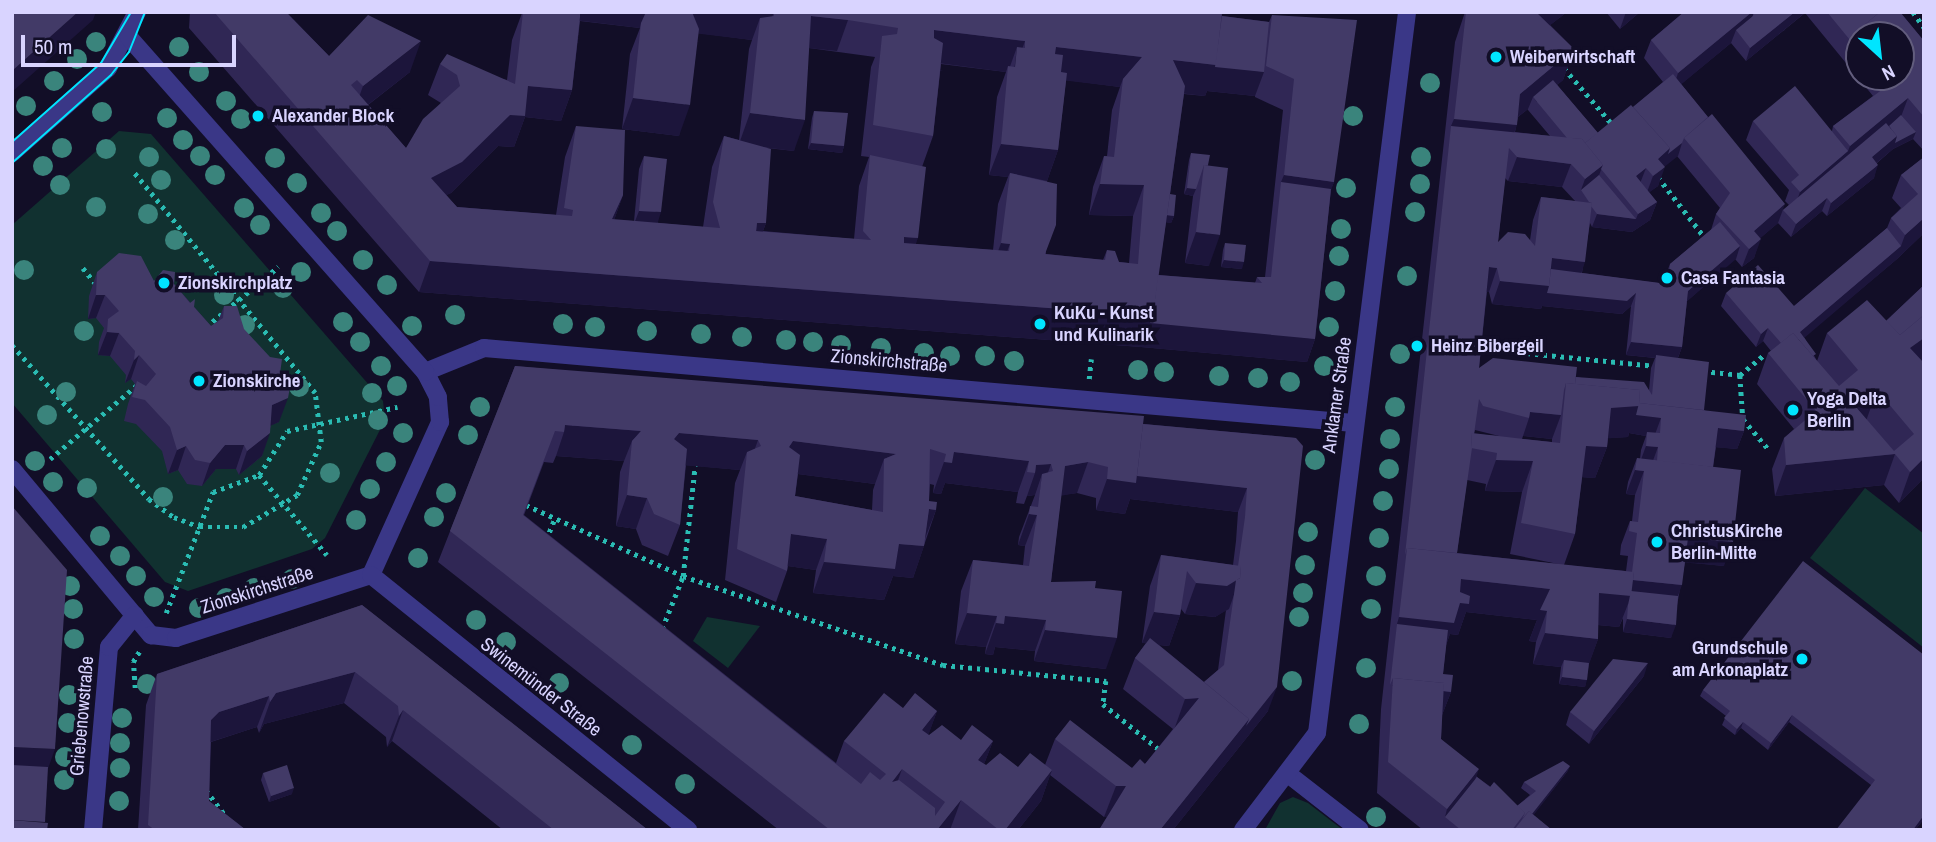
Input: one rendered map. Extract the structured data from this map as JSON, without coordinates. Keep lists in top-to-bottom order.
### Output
{
  "streets": {
    "street": [
      "Zionskirchstraße",
      "Anklamer Straße",
      "Swinemünder Straße",
      "Griebenowstraße"
    ]
  },
  "crossings": [
    ["Zionskirchstraße", "Anklamer Straße"],
    ["Zionskirchstraße", "Swinemünder Straße"]
  ],
  "places": [
    "Weiberwirtschaft",
    "Alexander Block",
    "Casa Fantasia",
    "Zionskirchplatz",
    "KuKu - Kunst und Kulinarik",
    "Heinz Bibergeil",
    "Zionskirche",
    "Yoga Delta Berlin",
    "ChristusKirche Berlin-Mitte",
    "Grundschule am Arkonaplatz"
  ],
  "scale_bar": "50 m",
  "north": "bottom right"
}
